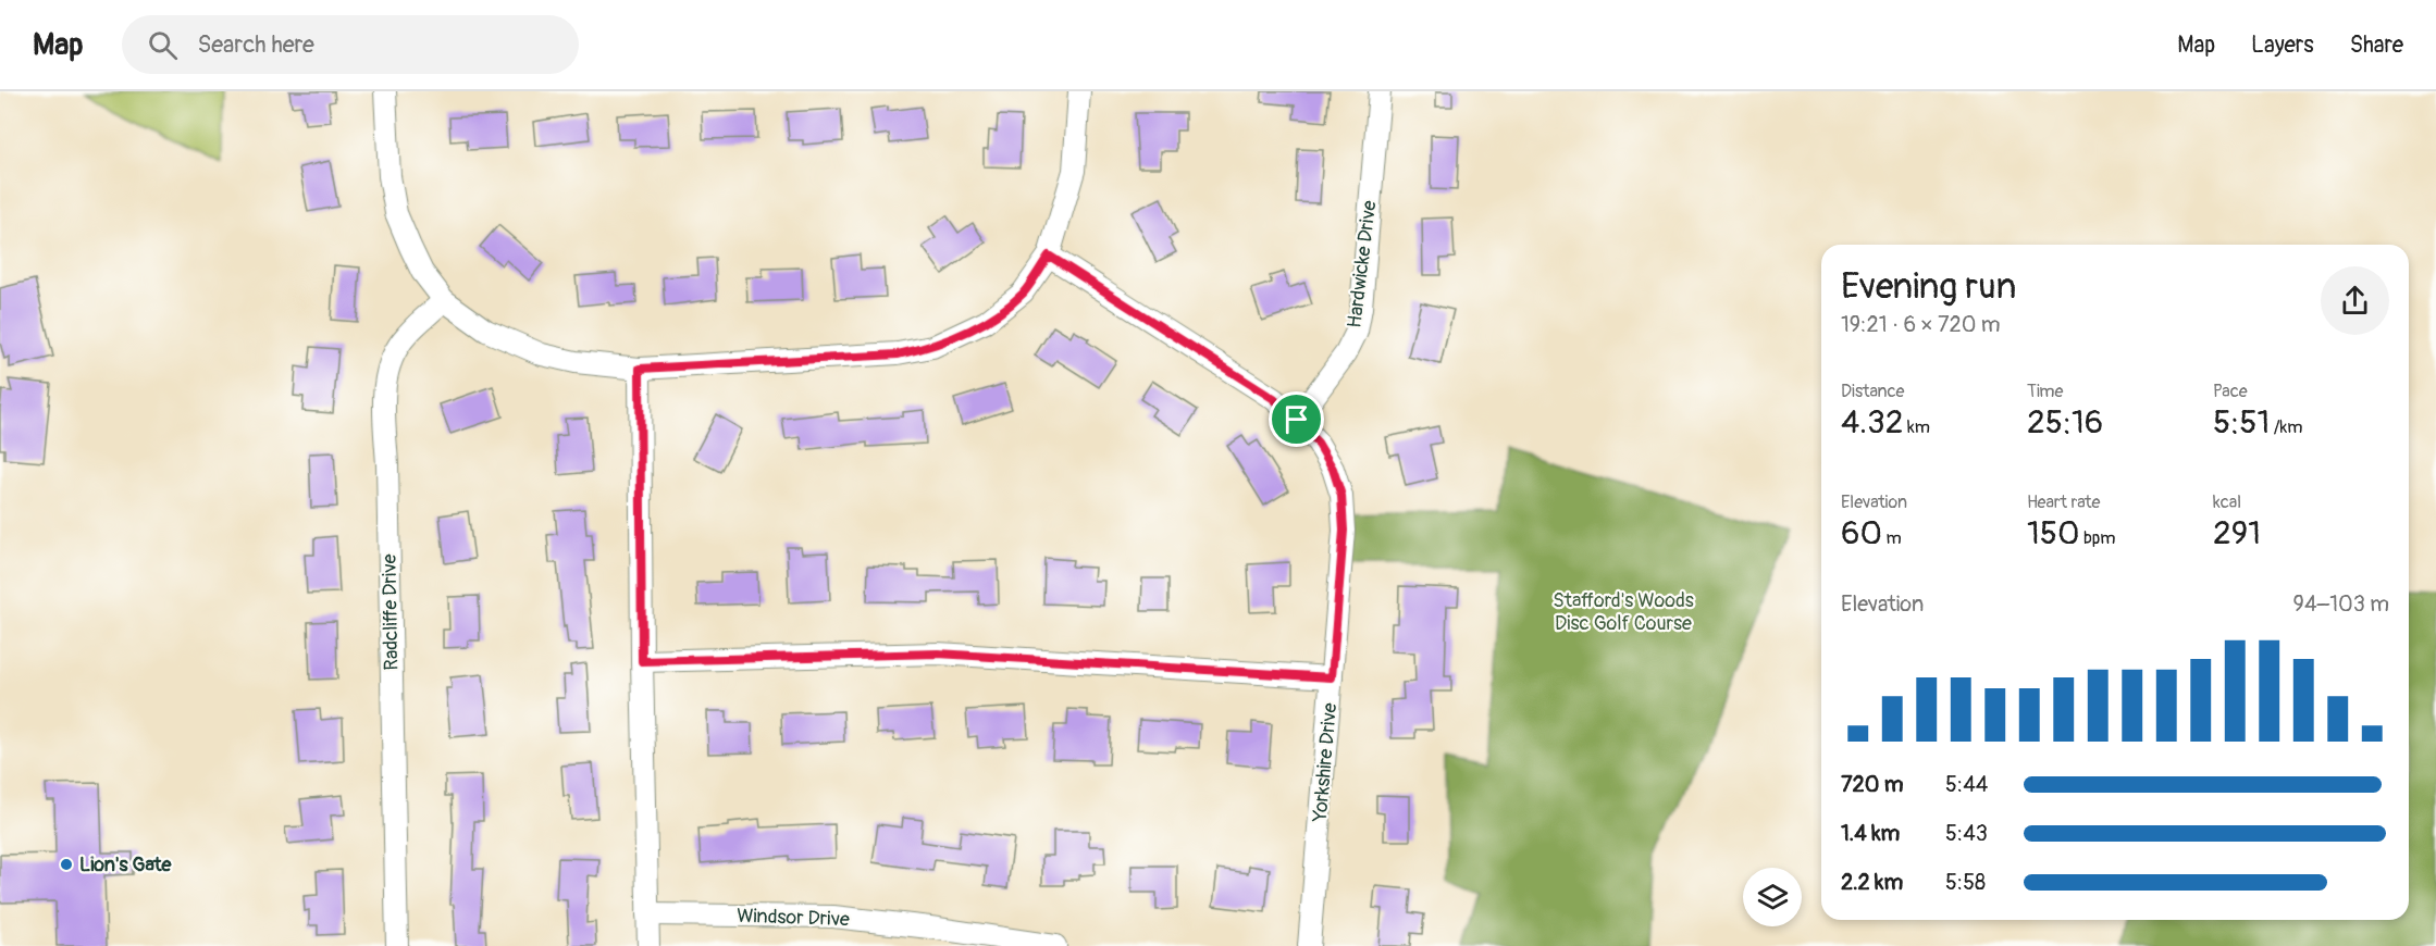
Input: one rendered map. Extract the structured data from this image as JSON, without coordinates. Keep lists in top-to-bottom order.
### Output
{
  "streets": {
    "street": [
      "Hardwicke Drive",
      "Radcliffe Drive",
      "Yorkshire Drive",
      "Windsor Drive"
    ]
  },
  "crossings": [
    ["Hardwicke Drive", "Yorkshire Drive"]
  ],
  "parks": ["Stafford's Woods Disc Golf Course"],
  "places": ["Lion's Gate"],
  "page": {
    "header": "Map",
    "search": "Search here",
    "nav": ["Map", "Layers", "Share"],
    "heading": ["Evening run", "19:21 · 6 × 720 m"],
    "stats": [
      ["Distance", "4.32 km"],
      ["Time", "25:16"],
      ["Pace", "5:51 /km"],
      ["Elevation", "60 m"],
      ["Heart rate", "150 bpm"],
      ["kcal", "291"]
    ],
    "chart": ["Elevation", "94–103 m"],
    "list": [
      {
        "name": "720 m",
        "note": "5:44"
      },
      {
        "name": "1.4 km",
        "note": "5:43"
      },
      {
        "name": "2.2 km",
        "note": "5:58"
      }
    ]
  }
}
